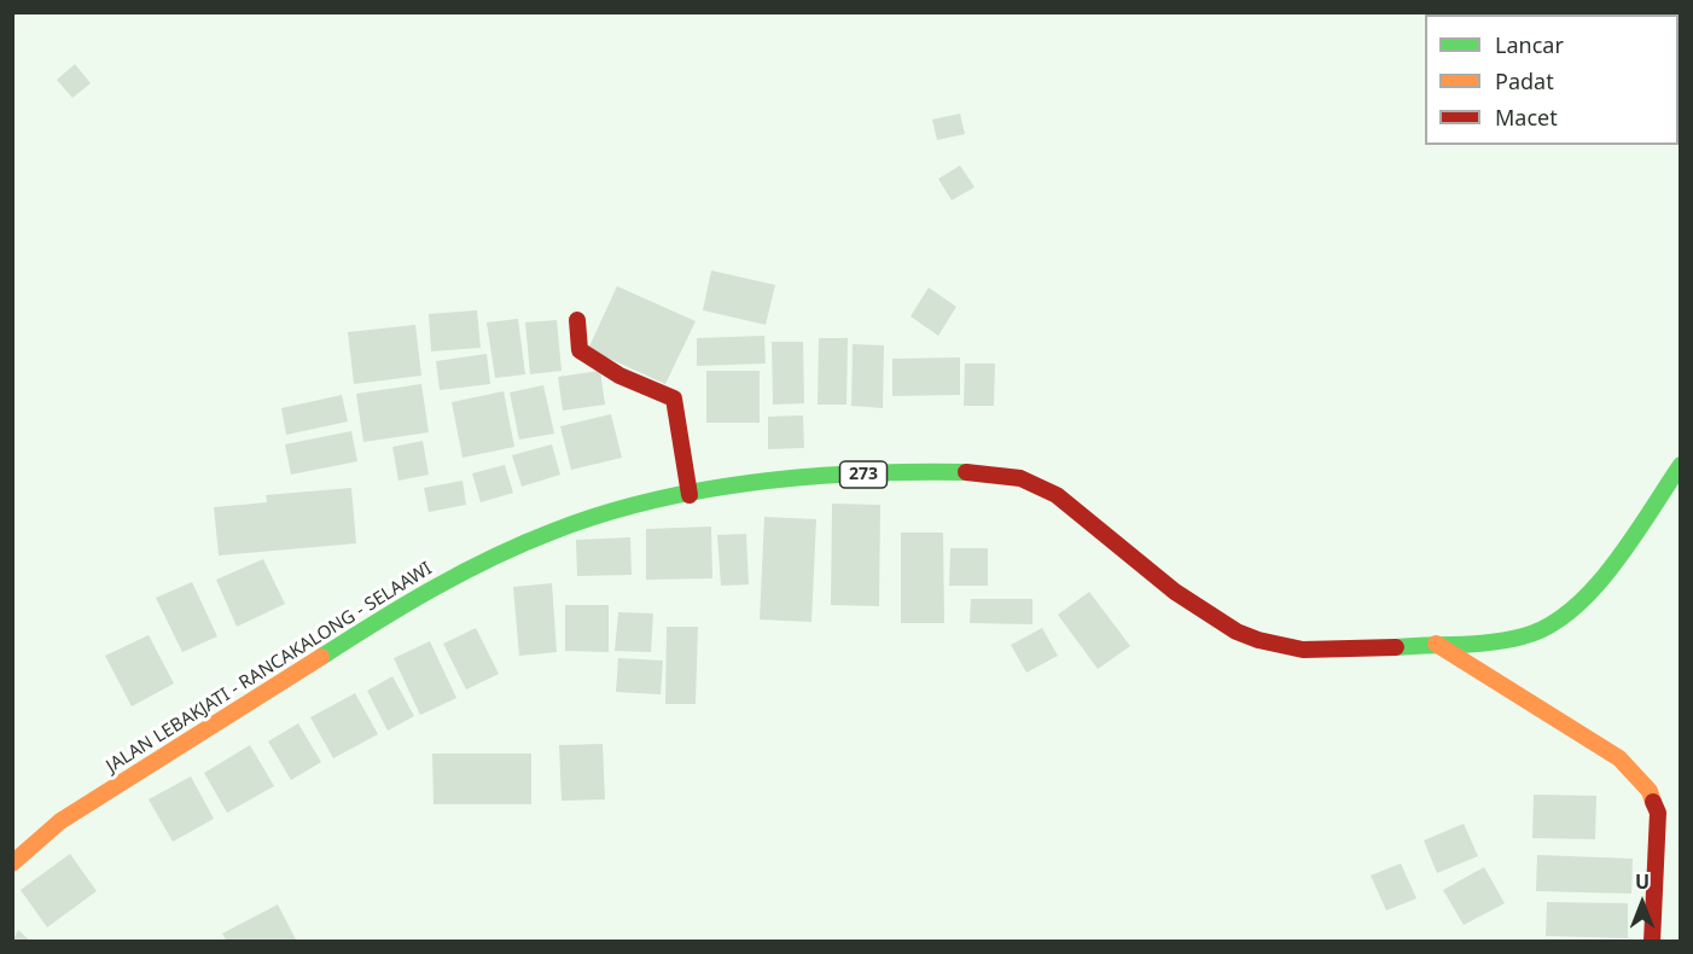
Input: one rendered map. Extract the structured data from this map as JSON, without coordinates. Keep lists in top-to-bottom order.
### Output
{
  "streets": {
    "main road": ["273", "JALAN LEBAKJATI - RANCAKALONG - SELAAWI"]
  },
  "legend": ["Lancar", "Padat", "Macet"],
  "north": "top"
}
